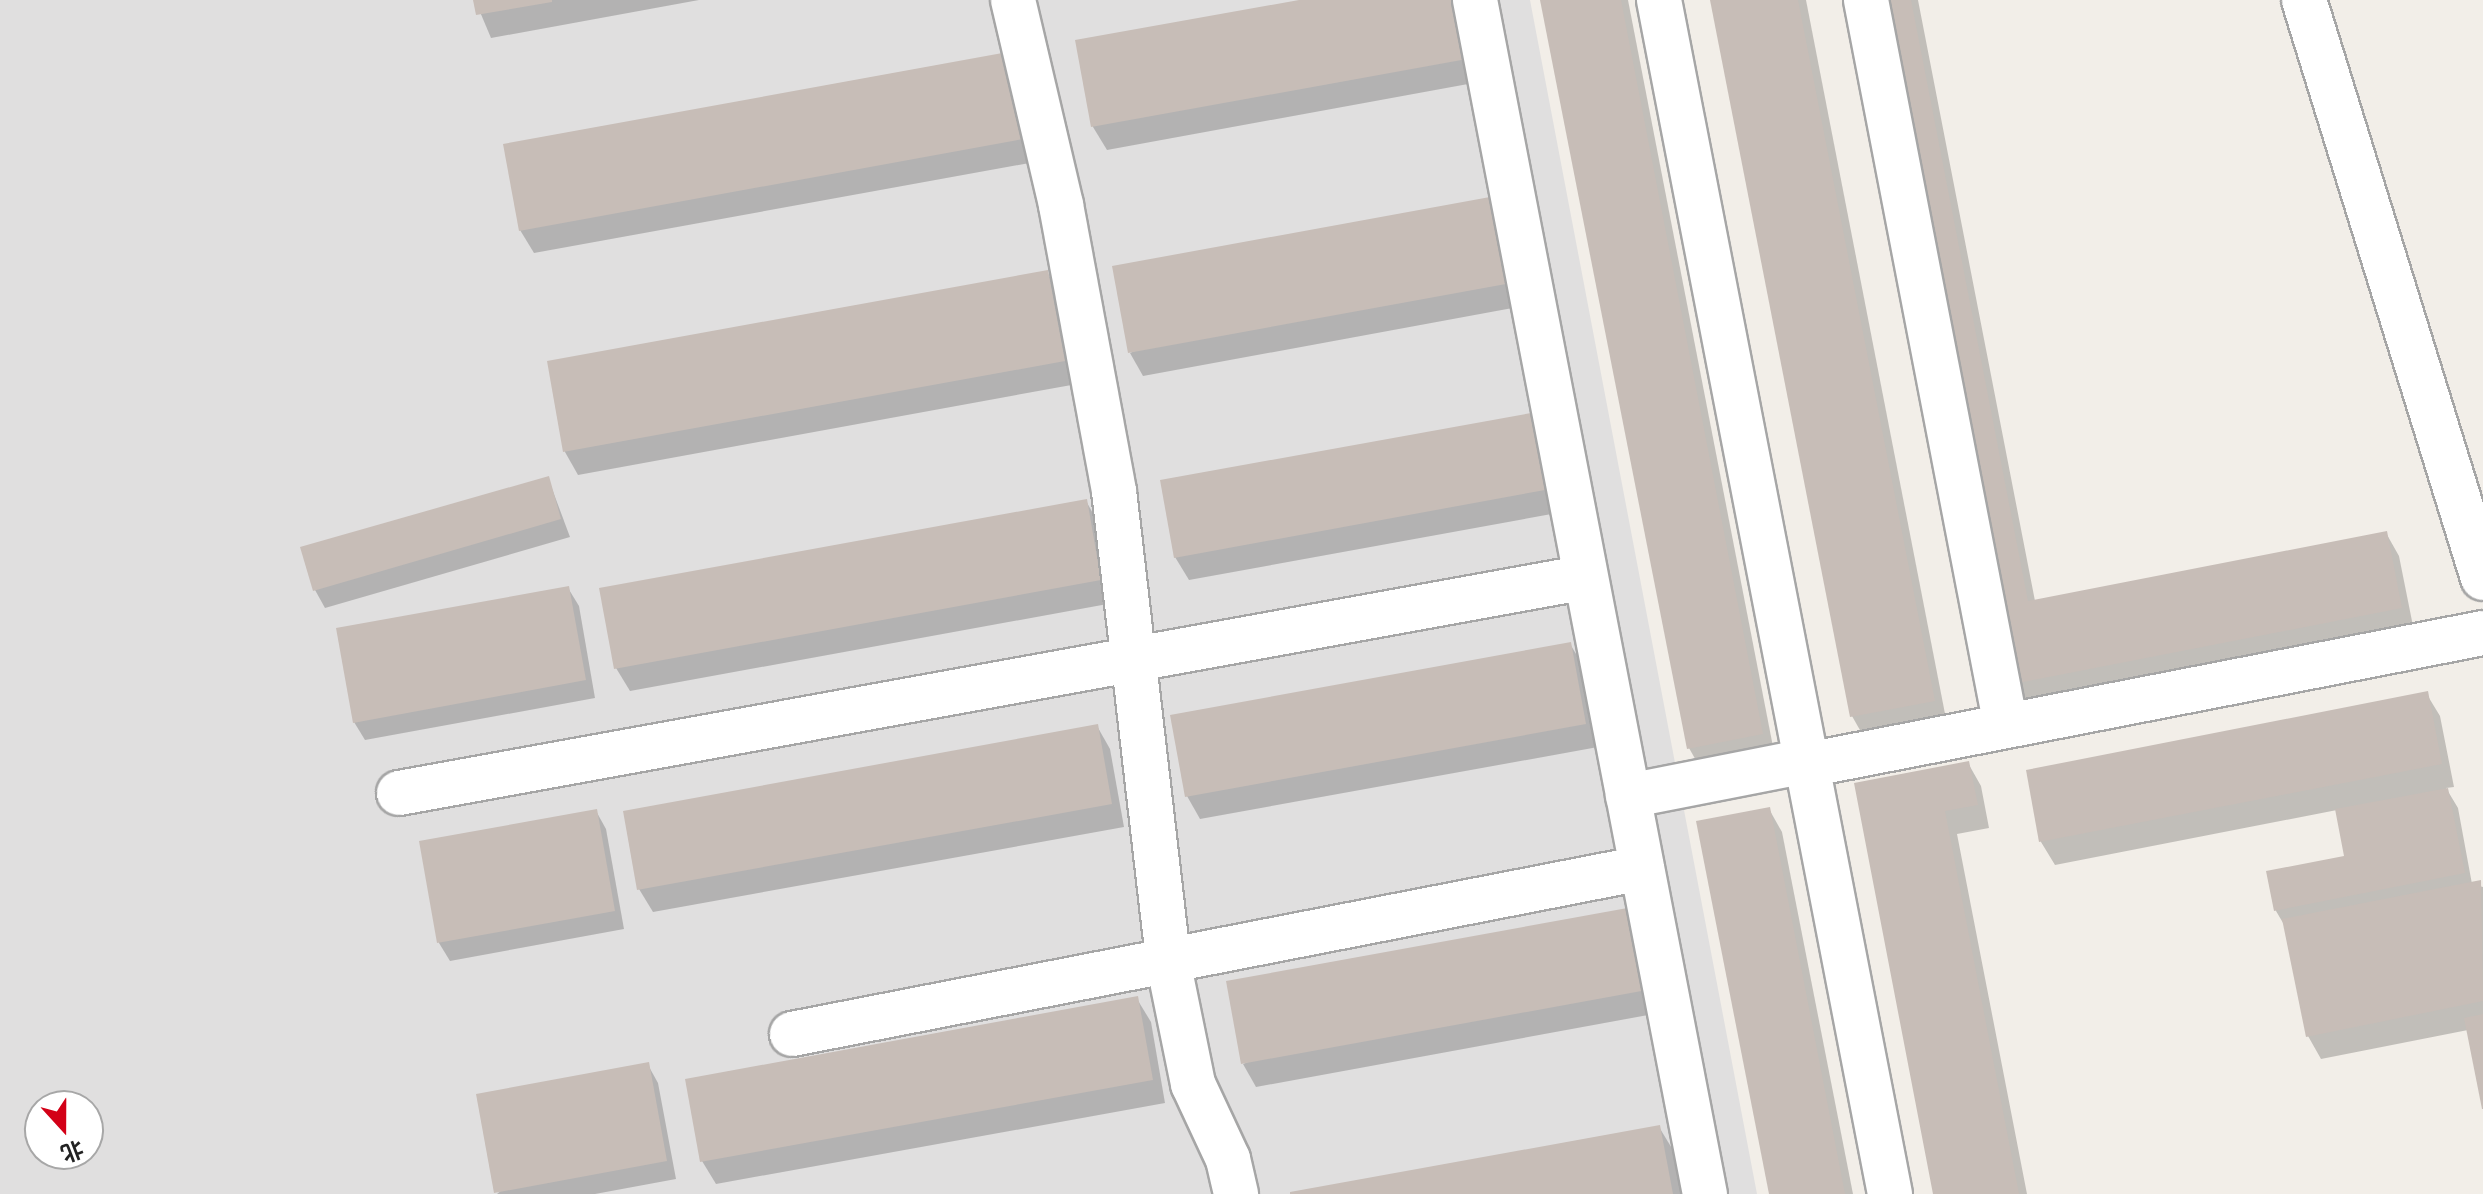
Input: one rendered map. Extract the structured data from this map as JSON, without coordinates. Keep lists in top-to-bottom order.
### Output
{
  "north": "bottom"
}
